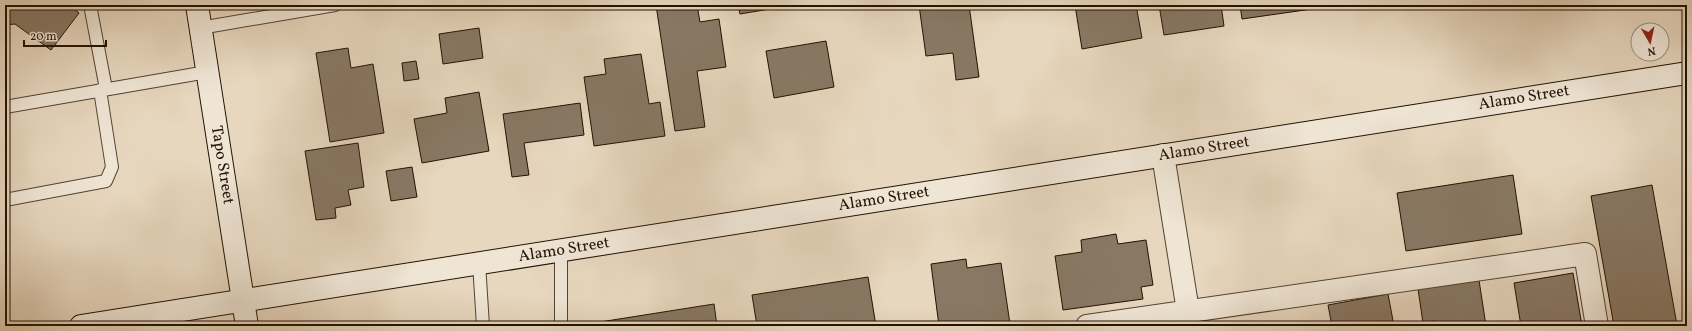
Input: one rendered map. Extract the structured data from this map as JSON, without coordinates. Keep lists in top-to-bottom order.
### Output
{
  "streets": {
    "main road": ["Alamo Street", "Tapo Street"]
  },
  "crossings": [
    ["Alamo Street", "Tapo Street"]
  ],
  "scale_bar": "20 m",
  "north": "bottom"
}
